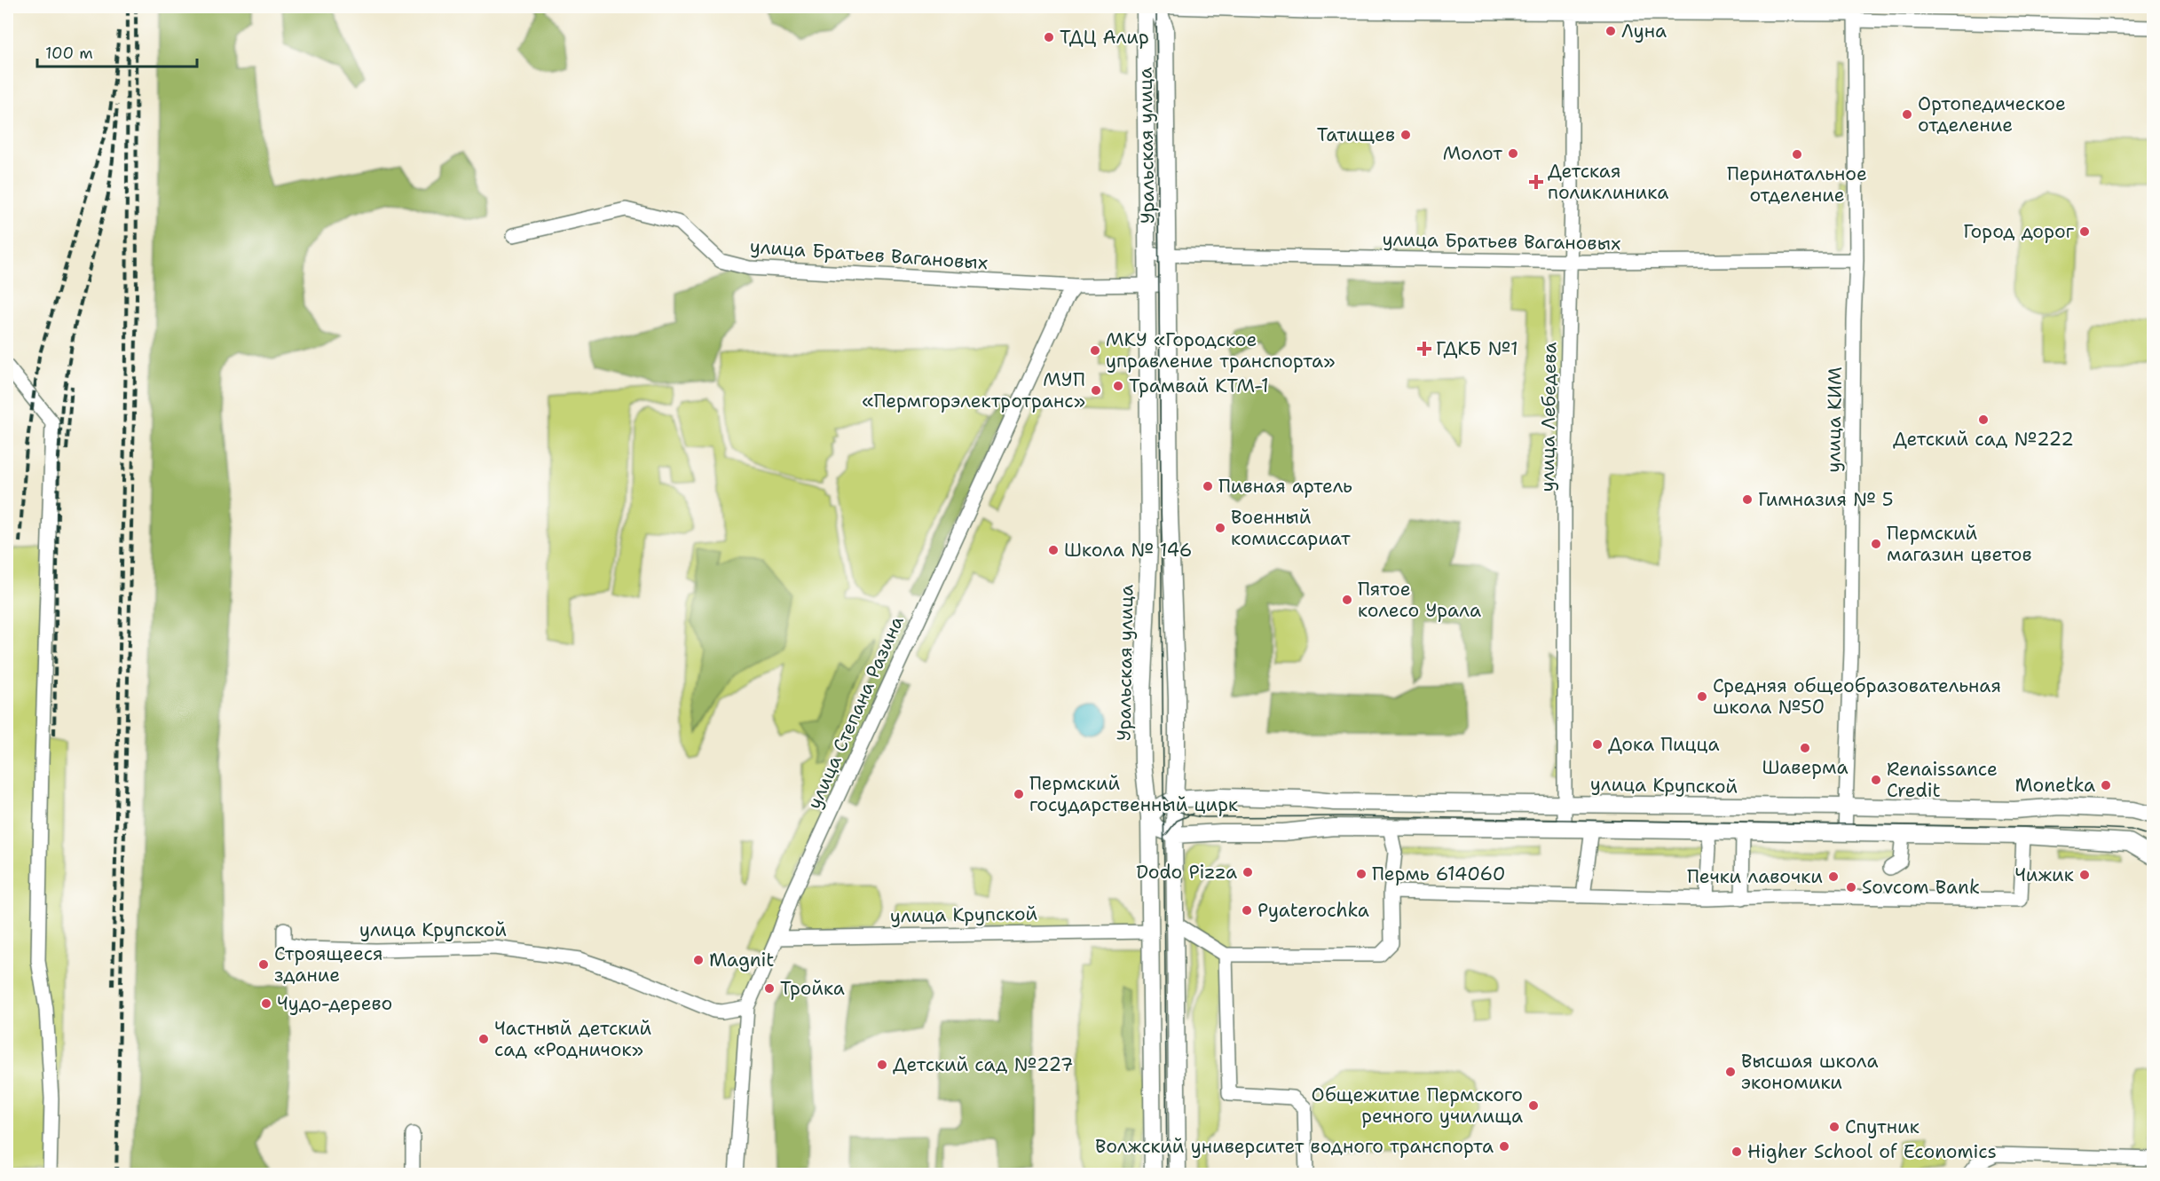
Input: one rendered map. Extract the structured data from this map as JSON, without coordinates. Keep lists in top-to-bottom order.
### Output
{
  "streets": {
    "main road": ["Уральская улица", "улица Крупской"],
    "street": [
      "улица Братьев Вагановых",
      "улица Лебедева",
      "улица КИМ",
      "улица Степана Разина"
    ]
  },
  "crossings": [
    ["Уральская улица", "улица Братьев Вагановых"],
    ["Уральская улица", "улица Крупской"],
    ["улица Братьев Вагановых", "улица Лебедева"],
    ["улица Братьев Вагановых", "улица КИМ"],
    ["улица Братьев Вагановых", "улица Степана Разина"],
    ["улица Лебедева", "улица Крупской"],
    ["улица КИМ", "улица Крупской"],
    ["улица Степана Разина", "улица Крупской"]
  ],
  "places": {
    "other": [
      "Луна",
      "ТДЦ Алир",
      "Ортопедическое отделение",
      "Татищев",
      "Молот",
      "Перинатальное отделение",
      "Город дорог",
      "МКУ «Городское управление транспорта»",
      "Трамвай КТМ-1",
      "МУП «Пермгорэлектротранс»",
      "Детский сад №222",
      "Пивная артель",
      "Гимназия № 5",
      "Военный комиссариат",
      "Пермский магазин цветов",
      "Школа № 146",
      "Пятое колесо Урала",
      "Средняя общеобразовательная школа №50",
      "Дока Пицца",
      "Шаверма",
      "Renaissance Credit",
      "Monetka",
      "Пермский государственный цирк",
      "Dodo Pizza",
      "Пермь 614060",
      "Чижик",
      "Печки лавочки",
      "Sovcom Bank",
      "Pyaterochka",
      "Magnit",
      "Строящееся здание",
      "Тройка",
      "Чудо-дерево",
      "Частный детский сад «Родничок»",
      "Детский сад №227",
      "Высшая школа экономики",
      "Общежитие Пермского речного училища",
      "Спутник",
      "Волжский университет водного транспорта",
      "Higher School of Economics"
    ],
    "health": ["Детская поликлиника", "ГДКБ №1"]
  },
  "scale_bar": "100 m"
}
